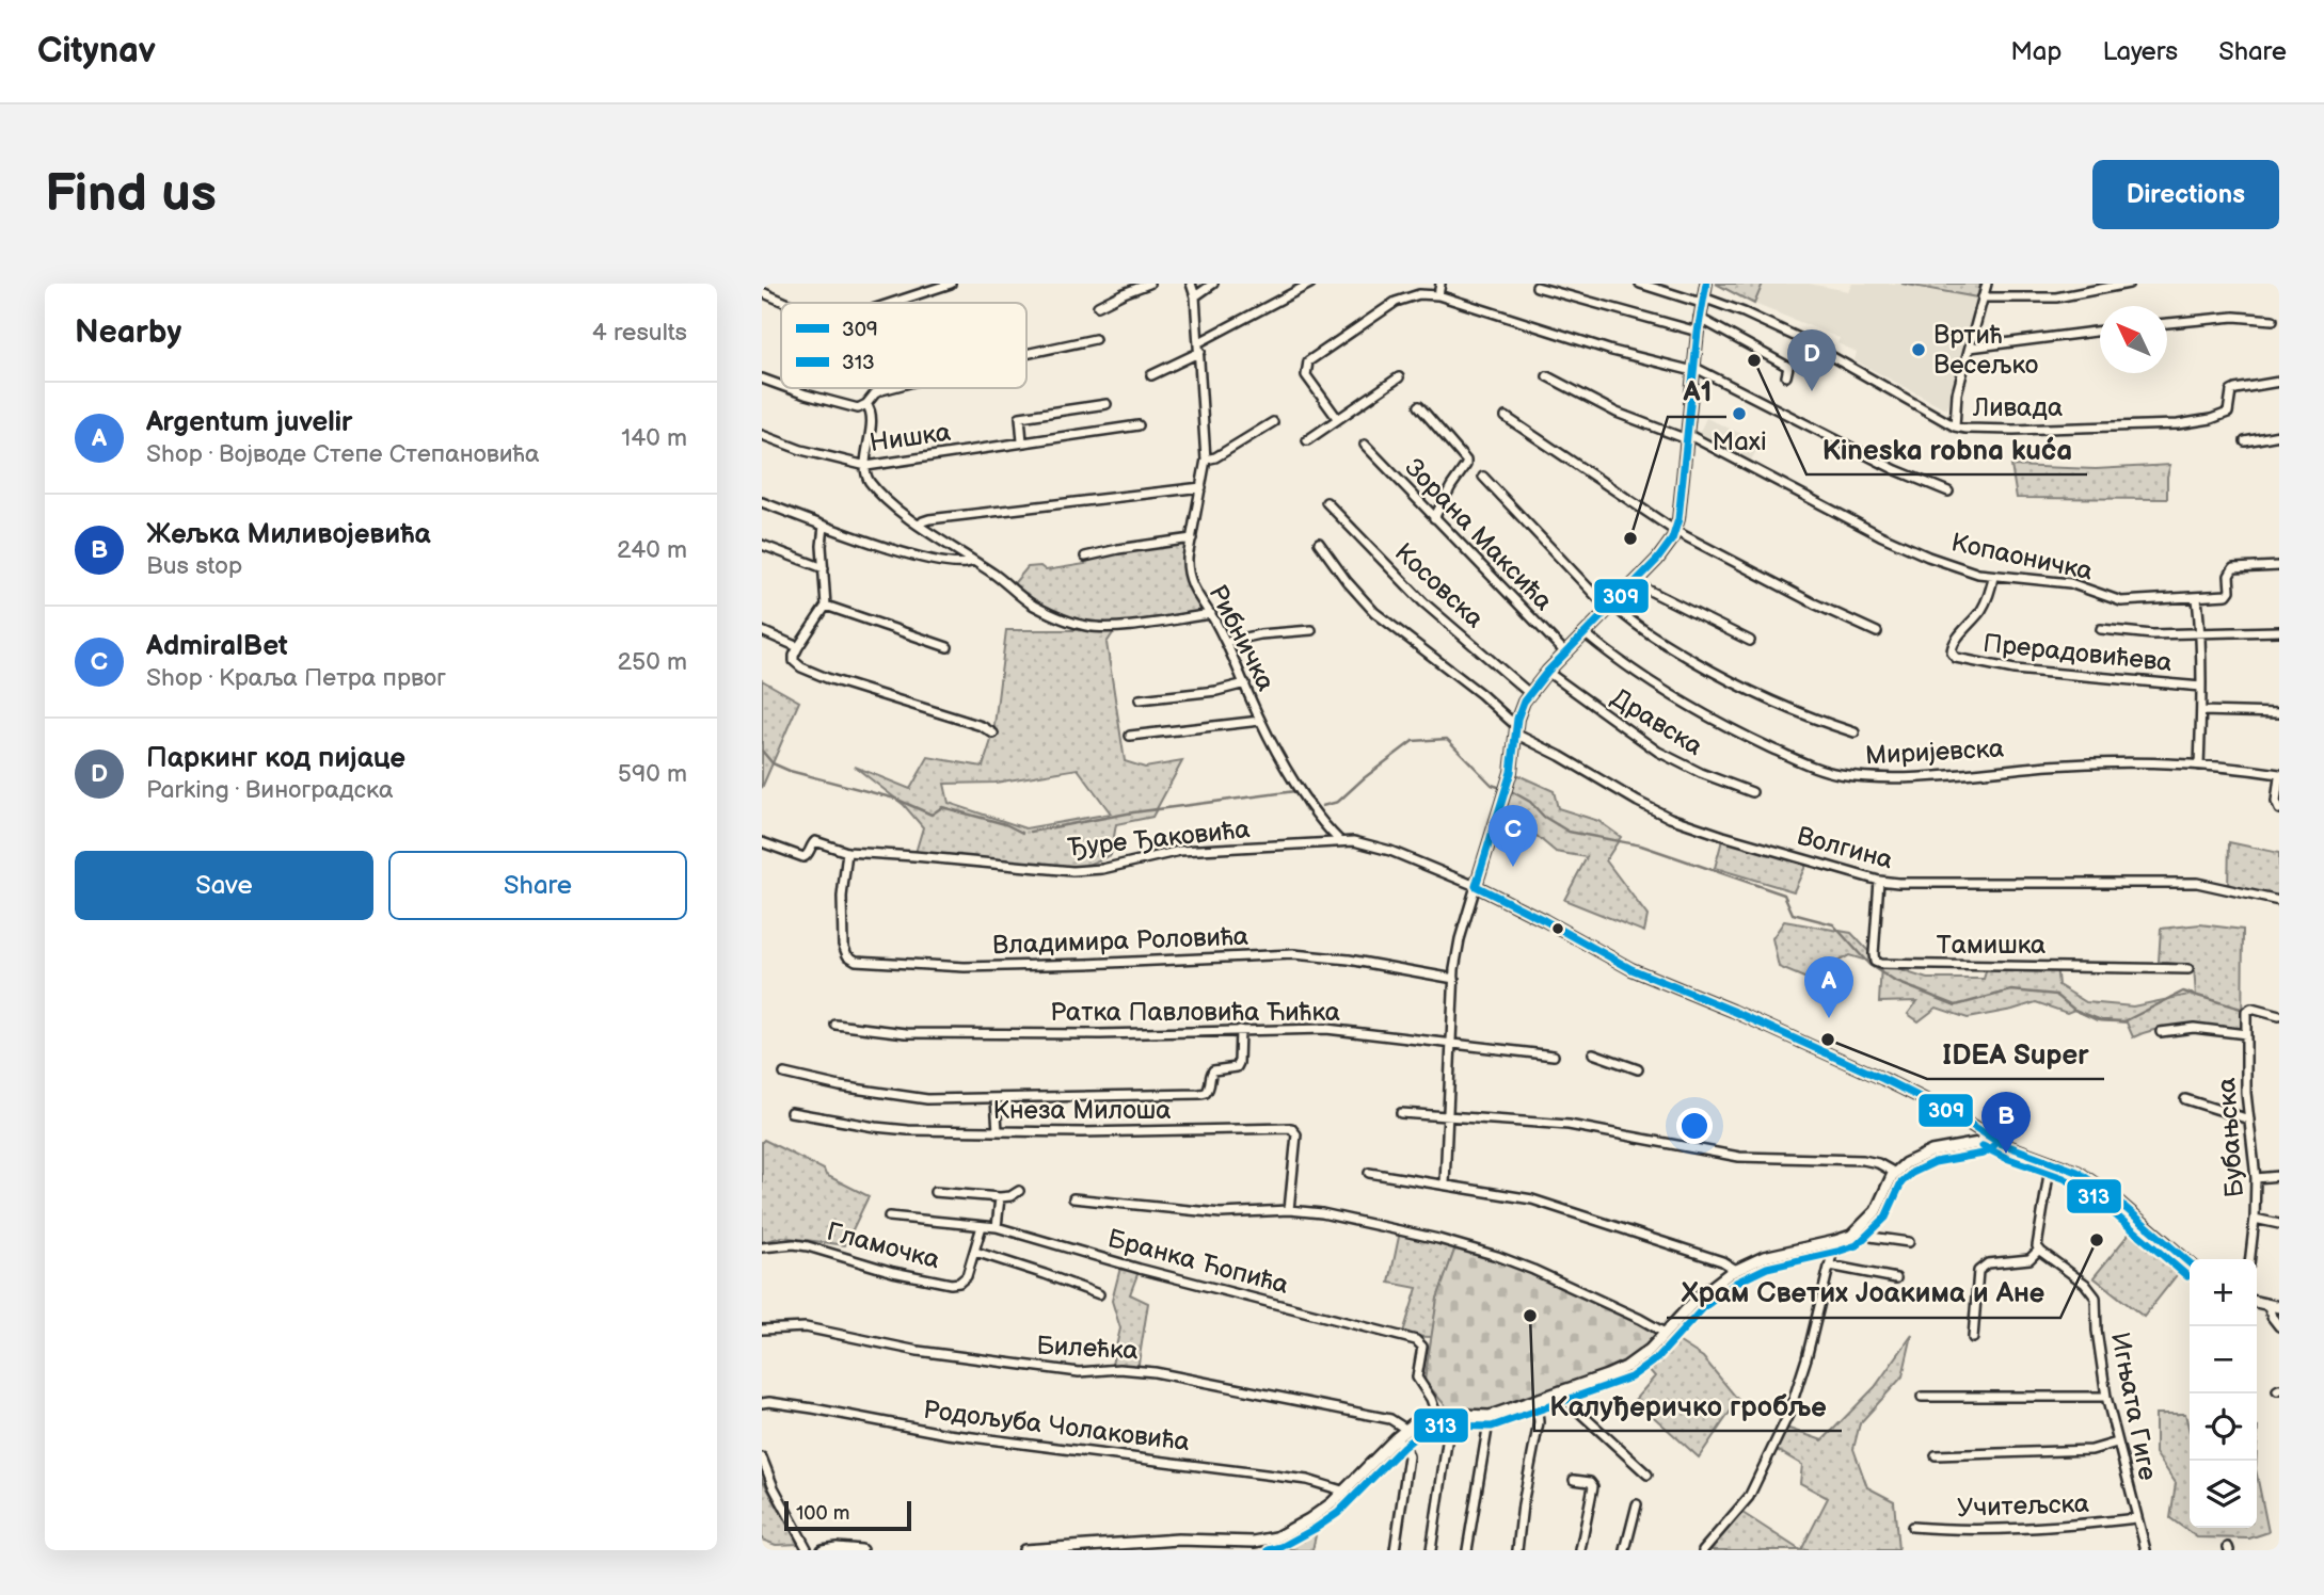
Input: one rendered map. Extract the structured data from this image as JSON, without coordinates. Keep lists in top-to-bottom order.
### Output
{
  "streets": {
    "street": [
      "Ливада",
      "Нишка",
      "Зорана Максића",
      "Копаоничка",
      "Косовска",
      "Рибничка",
      "Прерадовићева",
      "Дравска",
      "Миријевска",
      "Ђуре Ђаковића",
      "Волгина",
      "Владимира Роловића",
      "Тамишка",
      "Ратка Павловића Ћићка",
      "Кнеза Милоша",
      "Бубањска",
      "Гламочка",
      "Бранка Ћопића",
      "Билећка",
      "Игњата Гиге",
      "Родољуба Чолаковића",
      "Учитељска"
    ]
  },
  "crossings": [
    ["Копаоничка", "Прерадовићева"],
    ["Рибничка", "Ђуре Ђаковића"],
    ["Ђуре Ђаковића", "Владимира Роловића"],
    ["Волгина", "Тамишка"],
    ["Ратка Павловића Ћићка", "Кнеза Милоша"],
    ["Гламочка", "Бранка Ћопића"],
    ["Игњата Гиге", "Учитељска"]
  ],
  "places": [
    "Вртић Весељко",
    "Kineska robna kuća",
    "Maxi",
    "A1",
    "IDEA Super",
    "Храм Светих Јоакима и Ане",
    "Калуђеричко гробље"
  ],
  "lines": ["transit line 309", "transit line 313"],
  "legend": ["309", "313"],
  "scale_bar": "100 m",
  "north": "top left",
  "page": {
    "header": "Citynav",
    "nav": ["Map", "Layers", "Share"],
    "buttons": [
      "Directions",
      ["Save", "Share"]
    ],
    "title": "Find us",
    "heading": ["Nearby", "4 results"],
    "pins": [
      "D",
      "C",
      "A",
      "B"
    ],
    "list": [
      {
        "mark": "A",
        "name": "Argentum juvelir",
        "note": "Shop · Војводе Степе Степановића",
        "value": "140 m"
      },
      {
        "mark": "B",
        "name": "Жељка Миливојевића",
        "note": "Bus stop",
        "value": "240 m"
      },
      {
        "mark": "C",
        "name": "AdmiralBet",
        "note": "Shop · Краља Петра првог",
        "value": "250 m"
      },
      {
        "mark": "D",
        "name": "Паркинг код пијаце",
        "note": "Parking · Виноградска",
        "value": "590 m"
      }
    ],
    "map_buttons": ["+", "−"],
    "scale": "100 m"
  }
}
